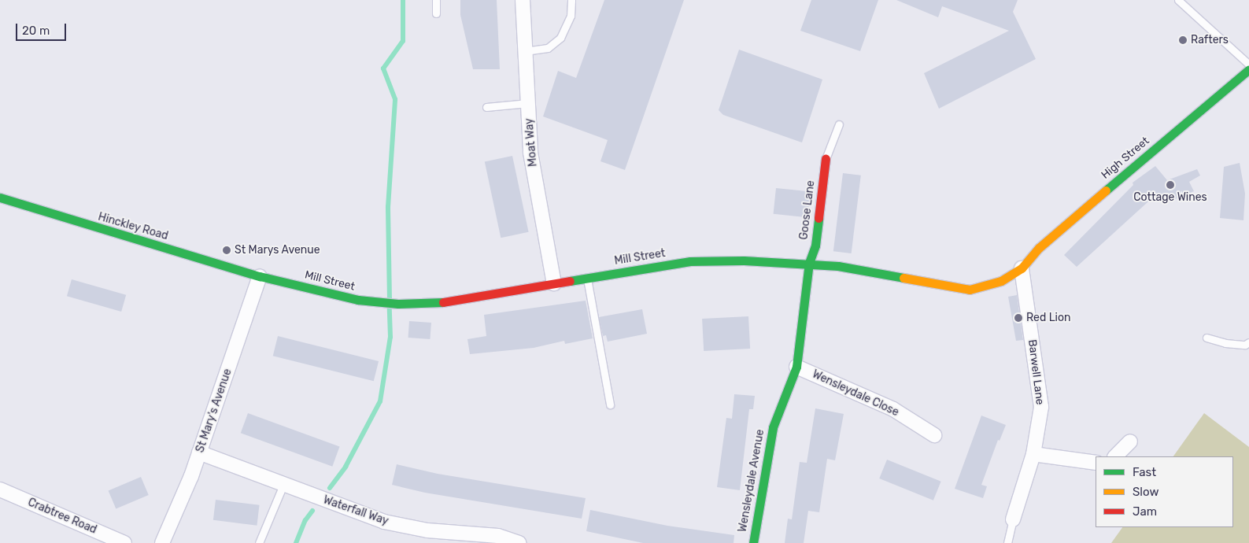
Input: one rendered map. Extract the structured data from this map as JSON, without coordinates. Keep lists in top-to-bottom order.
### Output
{
  "streets": {
    "street": [
      "Moat Way",
      "High Street",
      "Goose Lane",
      "Hinckley Road",
      "Mill Street",
      "Barwell Lane",
      "Wensleydale Close",
      "St Mary's Avenue",
      "Wensleydale Avenue",
      "Waterfall Way",
      "Crabtree Road"
    ]
  },
  "crossings": [
    ["Moat Way", "Mill Street"],
    ["High Street", "Mill Street"],
    ["High Street", "Barwell Lane"],
    ["Goose Lane", "Mill Street"],
    ["Goose Lane", "Wensleydale Avenue"],
    ["Hinckley Road", "Mill Street"],
    ["Hinckley Road", "St Mary's Avenue"],
    ["Mill Street", "Barwell Lane"],
    ["Mill Street", "St Mary's Avenue"],
    ["Mill Street", "Wensleydale Avenue"],
    ["Wensleydale Close", "Wensleydale Avenue"],
    ["St Mary's Avenue", "Waterfall Way"]
  ],
  "places": [
    "Rafters",
    "Cottage Wines",
    "St Marys Avenue",
    "Red Lion"
  ],
  "legend": ["Fast", "Slow", "Jam"],
  "scale_bar": "20 m"
}
